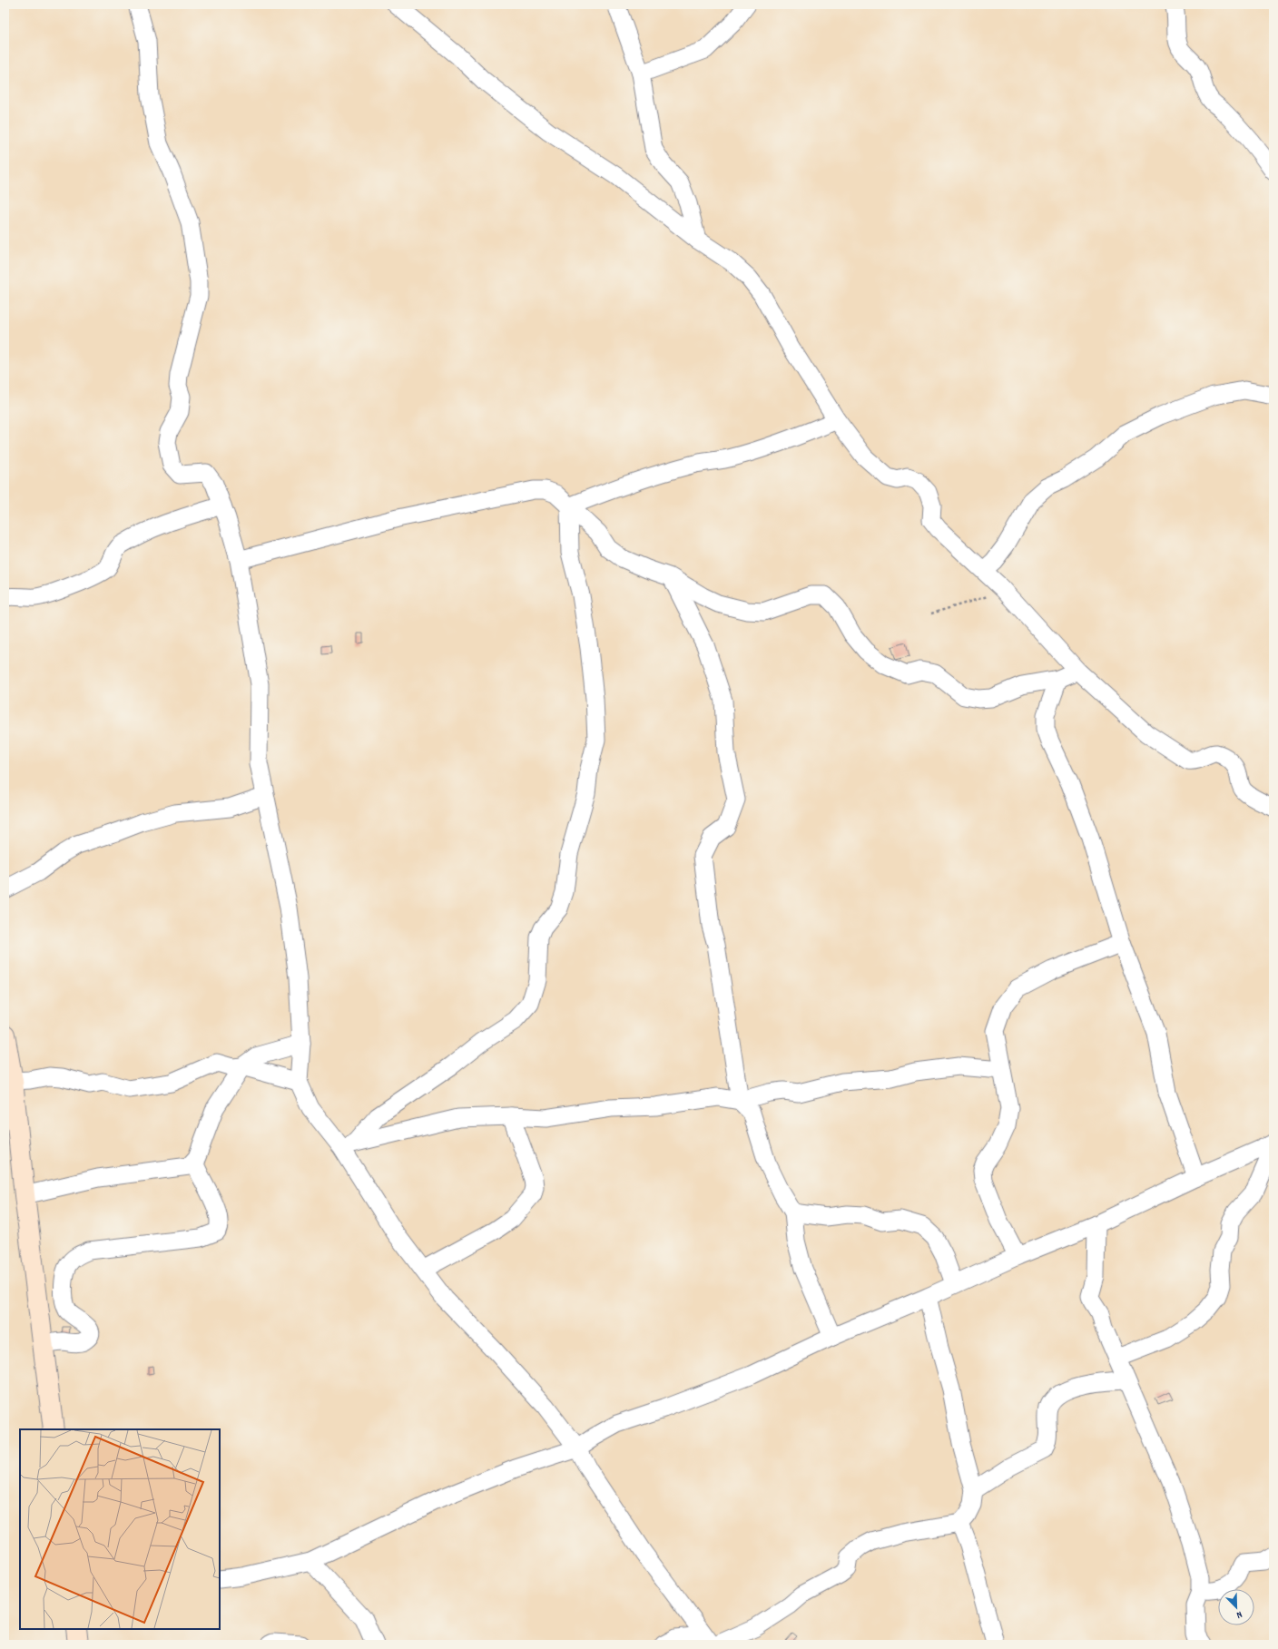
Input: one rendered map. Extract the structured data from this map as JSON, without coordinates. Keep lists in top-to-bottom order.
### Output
{
  "north": "bottom right"
}
